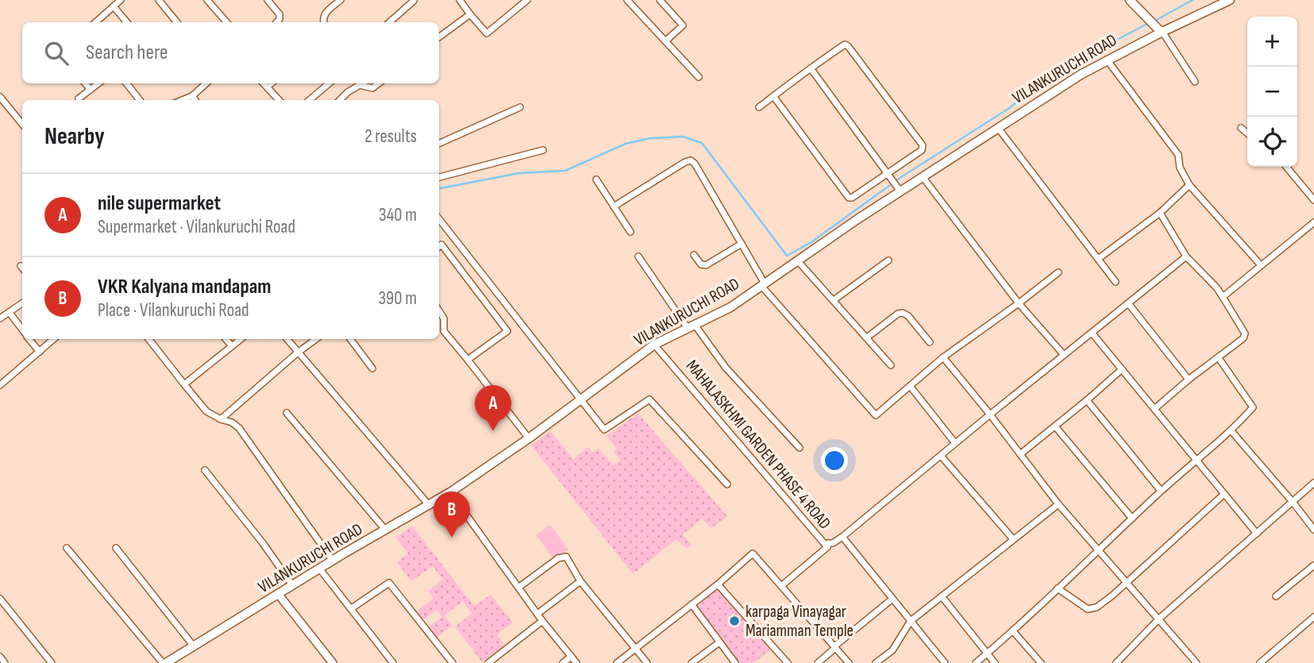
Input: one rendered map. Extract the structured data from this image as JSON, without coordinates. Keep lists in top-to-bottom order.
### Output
{
  "streets": {
    "main road": ["VILANKURUCHI ROAD"],
    "street": ["MAHALASKHMI GARDEN PHASE 4 ROAD"]
  },
  "crossings": [
    ["VILANKURUCHI ROAD", "MAHALASKHMI GARDEN PHASE 4 ROAD"]
  ],
  "places": ["karpaga Vinayagar Mariamman Temple"],
  "page": {
    "map_buttons": ["+", "−"],
    "search": "Search here",
    "heading": ["Nearby", "2 results"],
    "list": [
      {
        "mark": "A",
        "name": "nile supermarket",
        "note": "Supermarket · Vilankuruchi Road",
        "value": "340 m"
      },
      {
        "mark": "B",
        "name": "VKR Kalyana mandapam",
        "note": "Place · Vilankuruchi Road",
        "value": "390 m"
      }
    ],
    "pins": ["A", "B"]
  }
}
